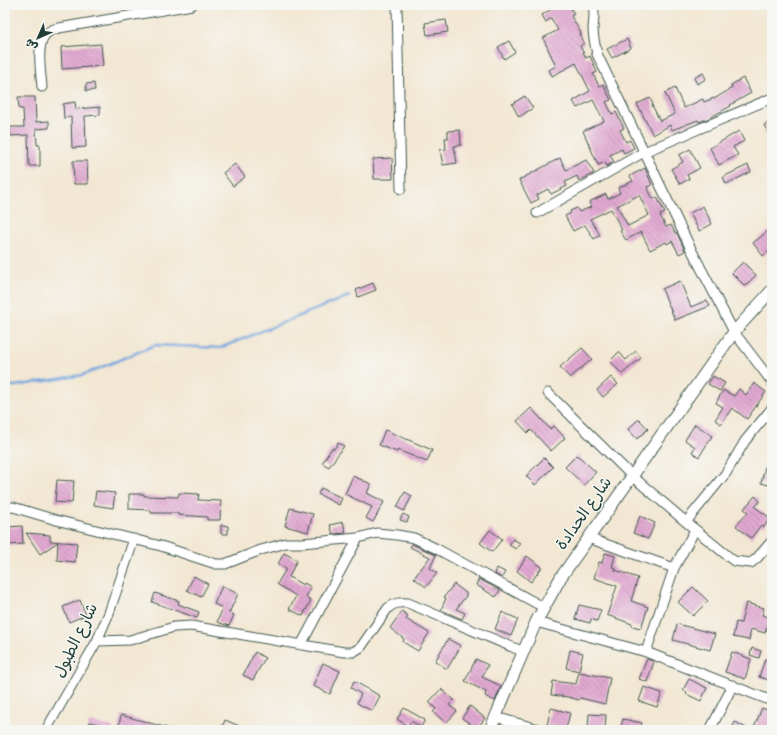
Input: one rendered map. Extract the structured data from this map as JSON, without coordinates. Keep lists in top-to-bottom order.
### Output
{
  "streets": {
    "street": ["شارع الحدادة", "شارع الطبول"]
  },
  "north": "bottom left"
}
